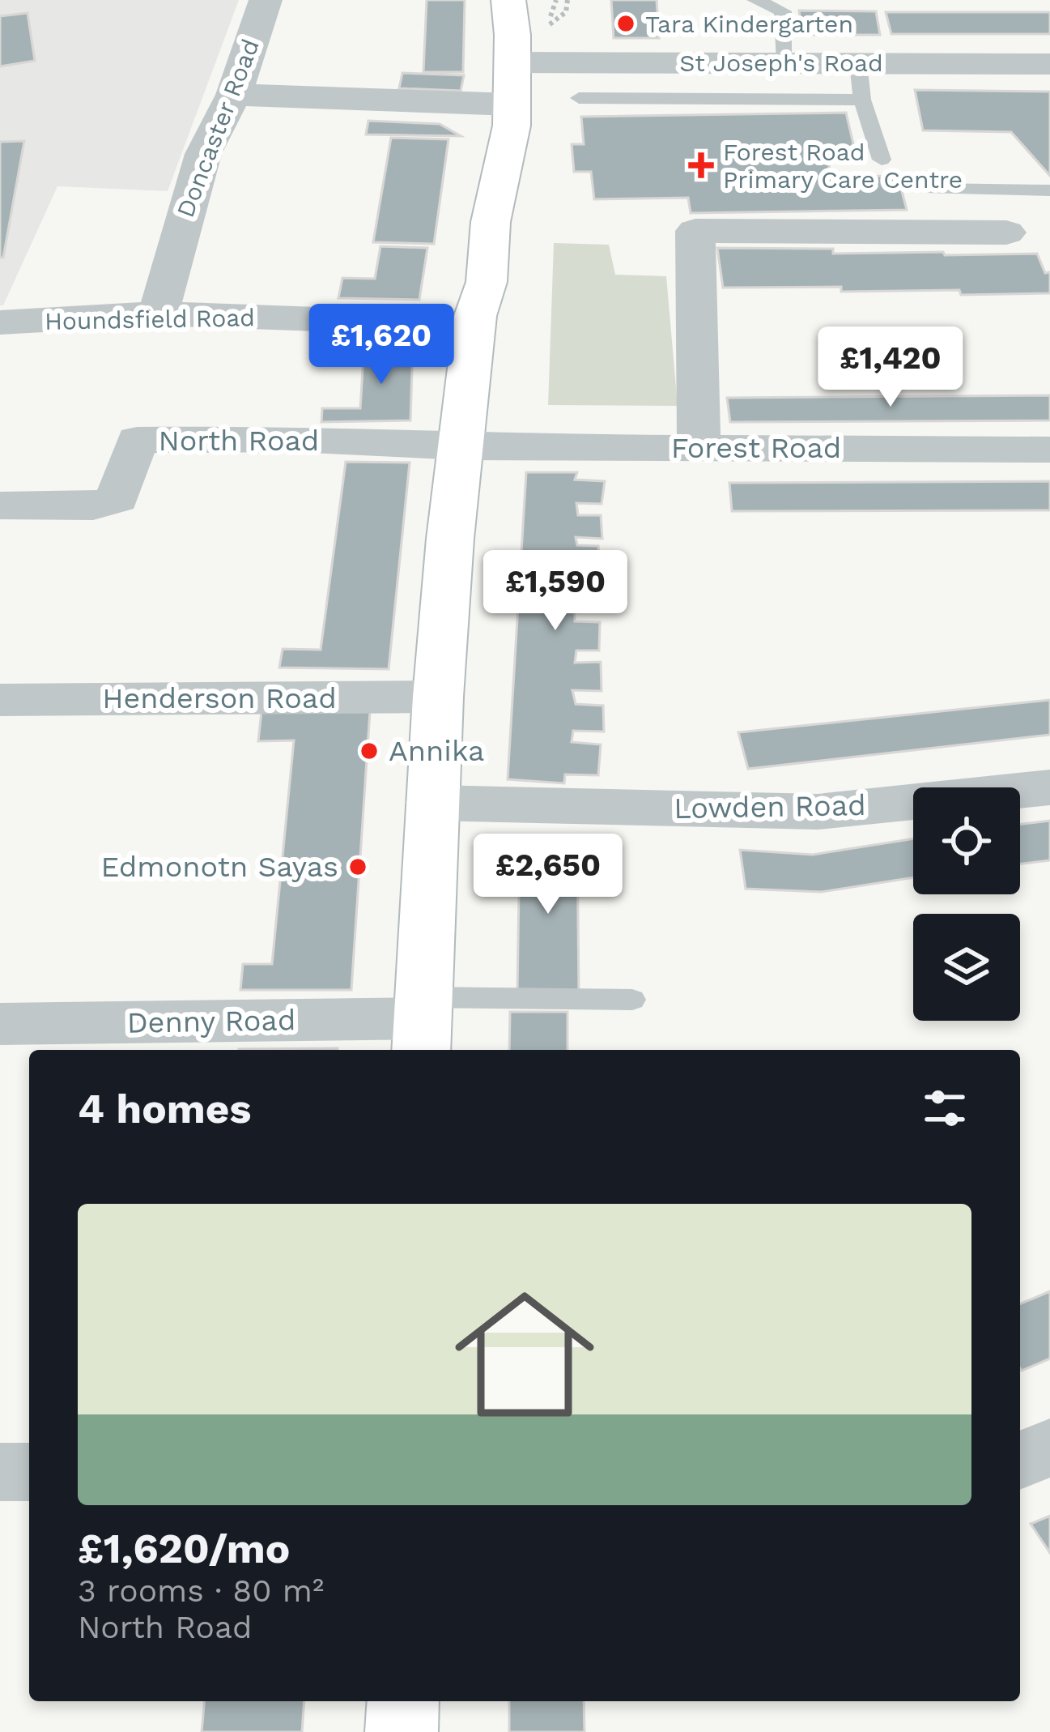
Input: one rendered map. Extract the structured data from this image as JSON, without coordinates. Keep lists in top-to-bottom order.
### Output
{
  "streets": {
    "street": [
      "St Joseph's Road",
      "Doncaster Road",
      "Houndsfield Road",
      "North Road",
      "Forest Road",
      "Henderson Road",
      "Lowden Road",
      "Denny Road"
    ]
  },
  "crossings": [
    ["Doncaster Road", "Houndsfield Road"],
    ["North Road", "Forest Road"]
  ],
  "places": {
    "other": ["Tara Kindergarten", "Annika", "Edmonotn Sayas"],
    "health": ["Forest Road Primary Care Centre"]
  },
  "page": {
    "price": [
      "£1,620",
      "£1,420",
      "£1,590",
      "£2,650"
    ],
    "heading": "4 homes",
    "list": [
      {
        "name": "£1,620/mo",
        "note": "3 rooms · 80 m² · North Road"
      }
    ]
  }
}
